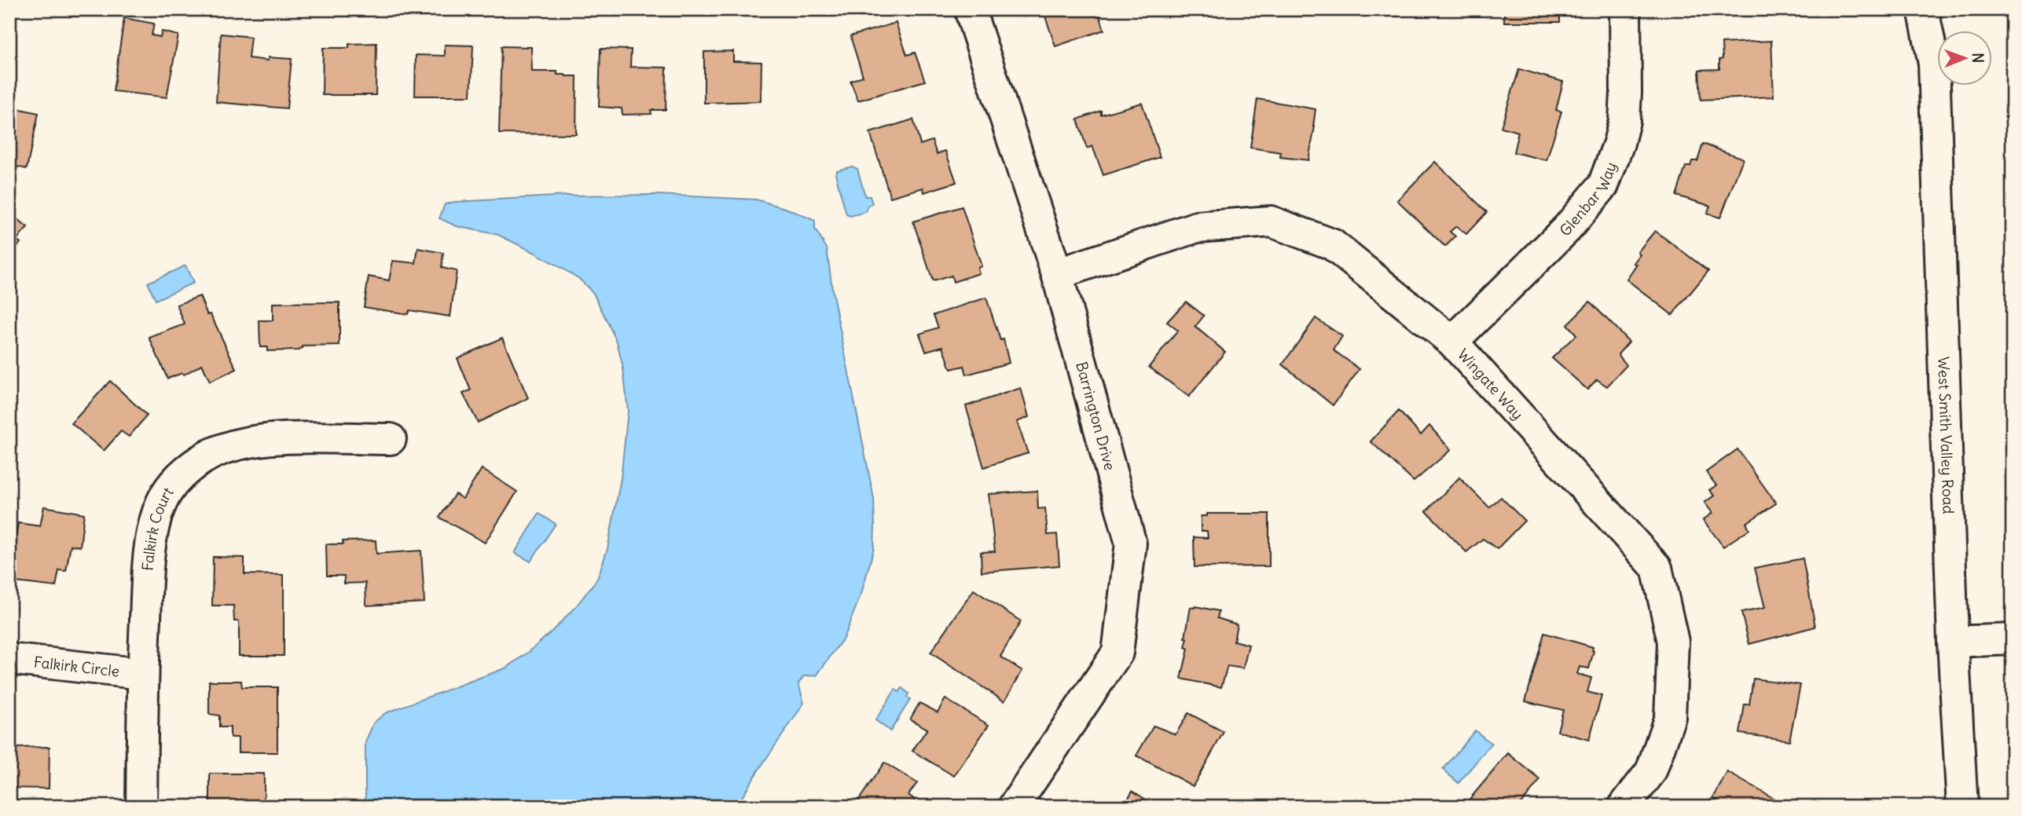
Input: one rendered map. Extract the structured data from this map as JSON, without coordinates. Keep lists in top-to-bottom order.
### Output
{
  "streets": {
    "street": [
      "Glenbar Way",
      "Wingate Way",
      "Barrington Drive",
      "West Smith Valley Road",
      "Falkirk Court",
      "Falkirk Circle"
    ]
  },
  "crossings": [
    ["Glenbar Way", "Wingate Way"],
    ["Wingate Way", "Barrington Drive"],
    ["Falkirk Court", "Falkirk Circle"]
  ],
  "north": "right"
}
